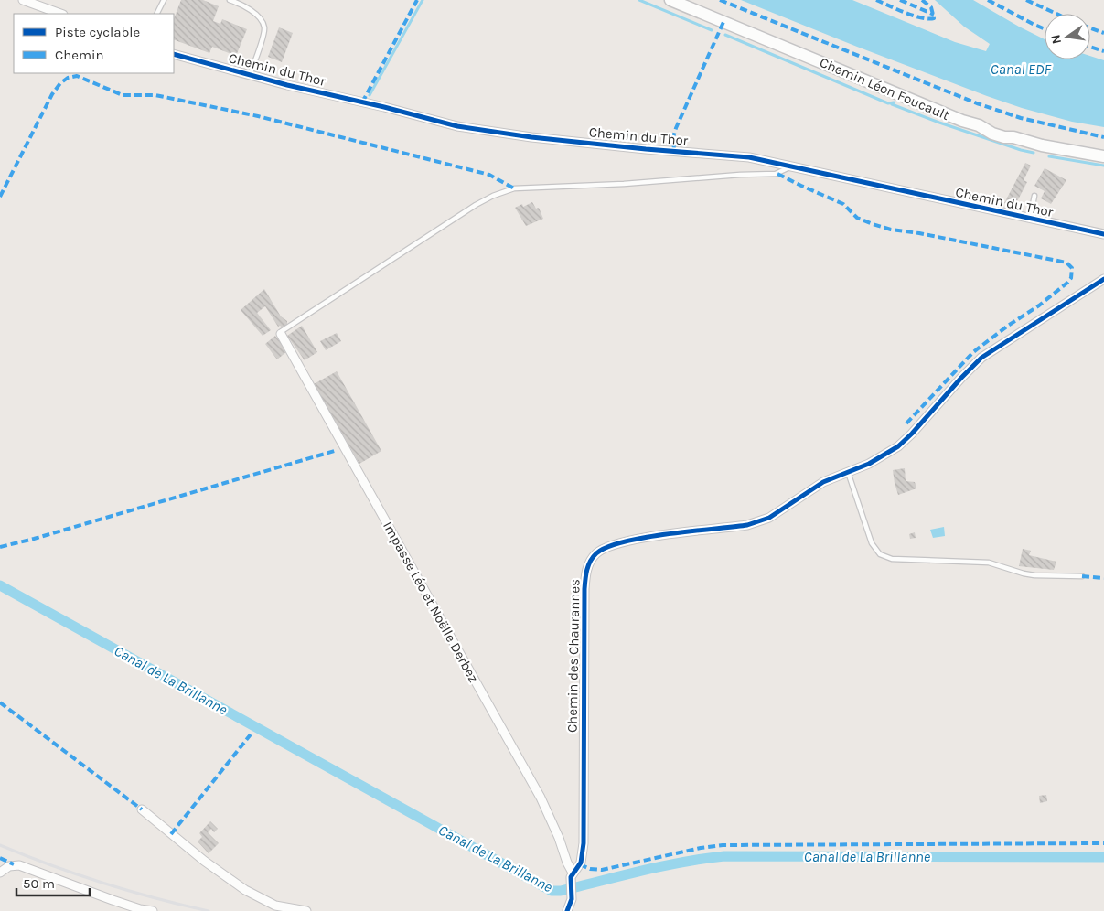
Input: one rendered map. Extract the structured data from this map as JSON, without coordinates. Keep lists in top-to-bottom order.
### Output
{
  "streets": {
    "main road": ["Chemin Léon Foucault"],
    "street": ["Chemin du Thor", "Impasse Léo et Noëlle Derbez", "Chemin des Chaurannes"]
  },
  "crossings": [
    ["Impasse Léo et Noëlle Derbez", "Chemin des Chaurannes"]
  ],
  "water": ["Canal EDF", "Canal de La Brillanne"],
  "legend": ["Piste cyclable", "Chemin"],
  "scale_bar": "50 m",
  "north": "left"
}
